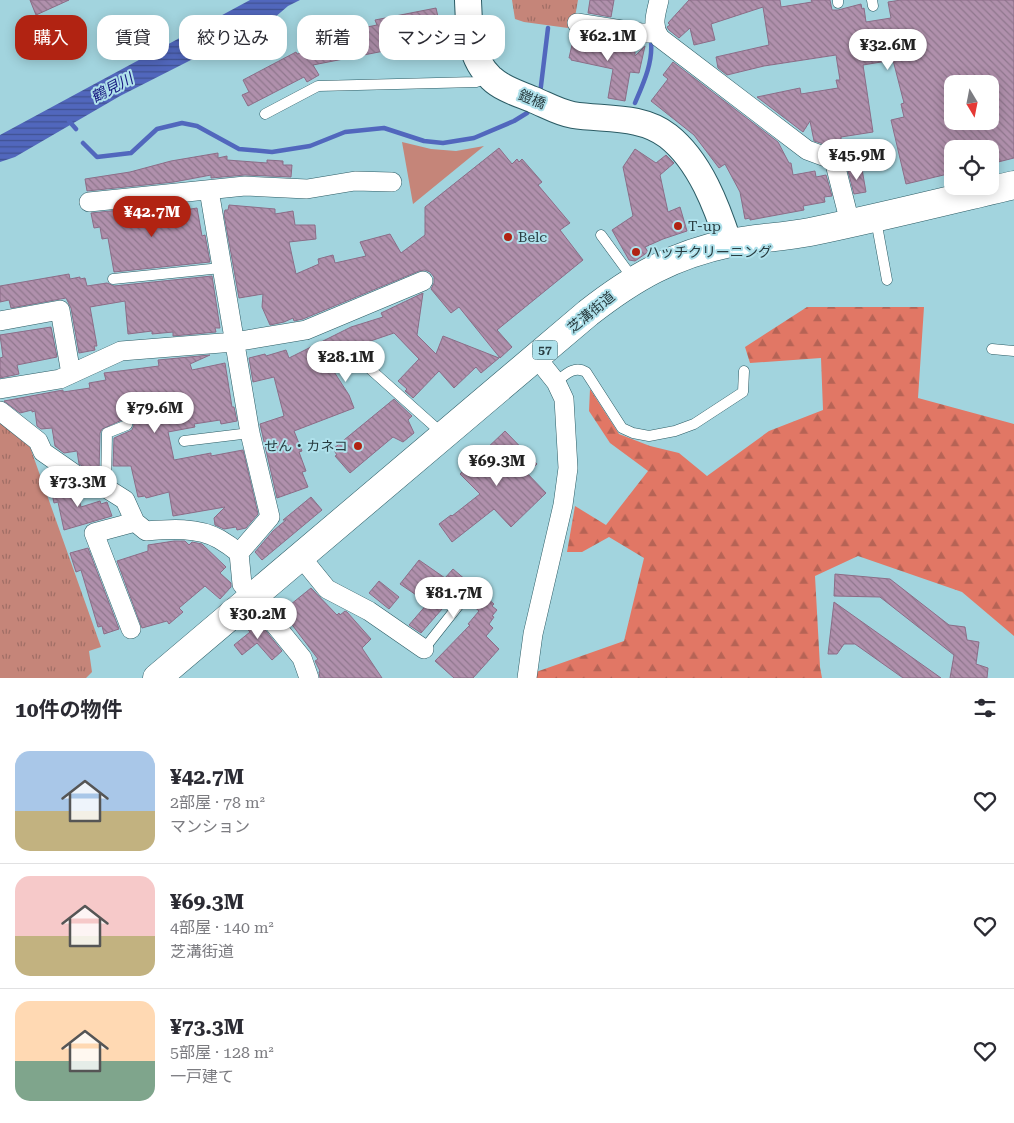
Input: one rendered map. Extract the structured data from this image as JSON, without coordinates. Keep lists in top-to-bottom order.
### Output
{
  "streets": {
    "main road": ["芝溝街道", "57"],
    "street": ["鎧橋"]
  },
  "crossings": [
    ["鎧橋", "芝溝街道"]
  ],
  "water": ["鶴見川"],
  "places": [
    "T-up",
    "Belc",
    "ハッチクリーニング",
    "せん・カネコ"
  ],
  "north": "bottom",
  "page": {
    "chip": [
      "購入",
      "賃貸",
      "絞り込み",
      "新着",
      "マンション"
    ],
    "price": [
      "¥62.1M",
      "¥32.6M",
      "¥45.9M",
      "¥42.7M",
      "¥28.1M",
      "¥79.6M",
      "¥69.3M",
      "¥73.3M",
      "¥81.7M",
      "¥30.2M"
    ],
    "heading": "10件の物件",
    "list": [
      {
        "name": "¥42.7M",
        "note": "2部屋 · 78 m² · マンション"
      },
      {
        "name": "¥69.3M",
        "note": "4部屋 · 140 m² · 芝溝街道"
      },
      {
        "name": "¥73.3M",
        "note": "5部屋 · 128 m² · 一戸建て"
      }
    ]
  }
}
